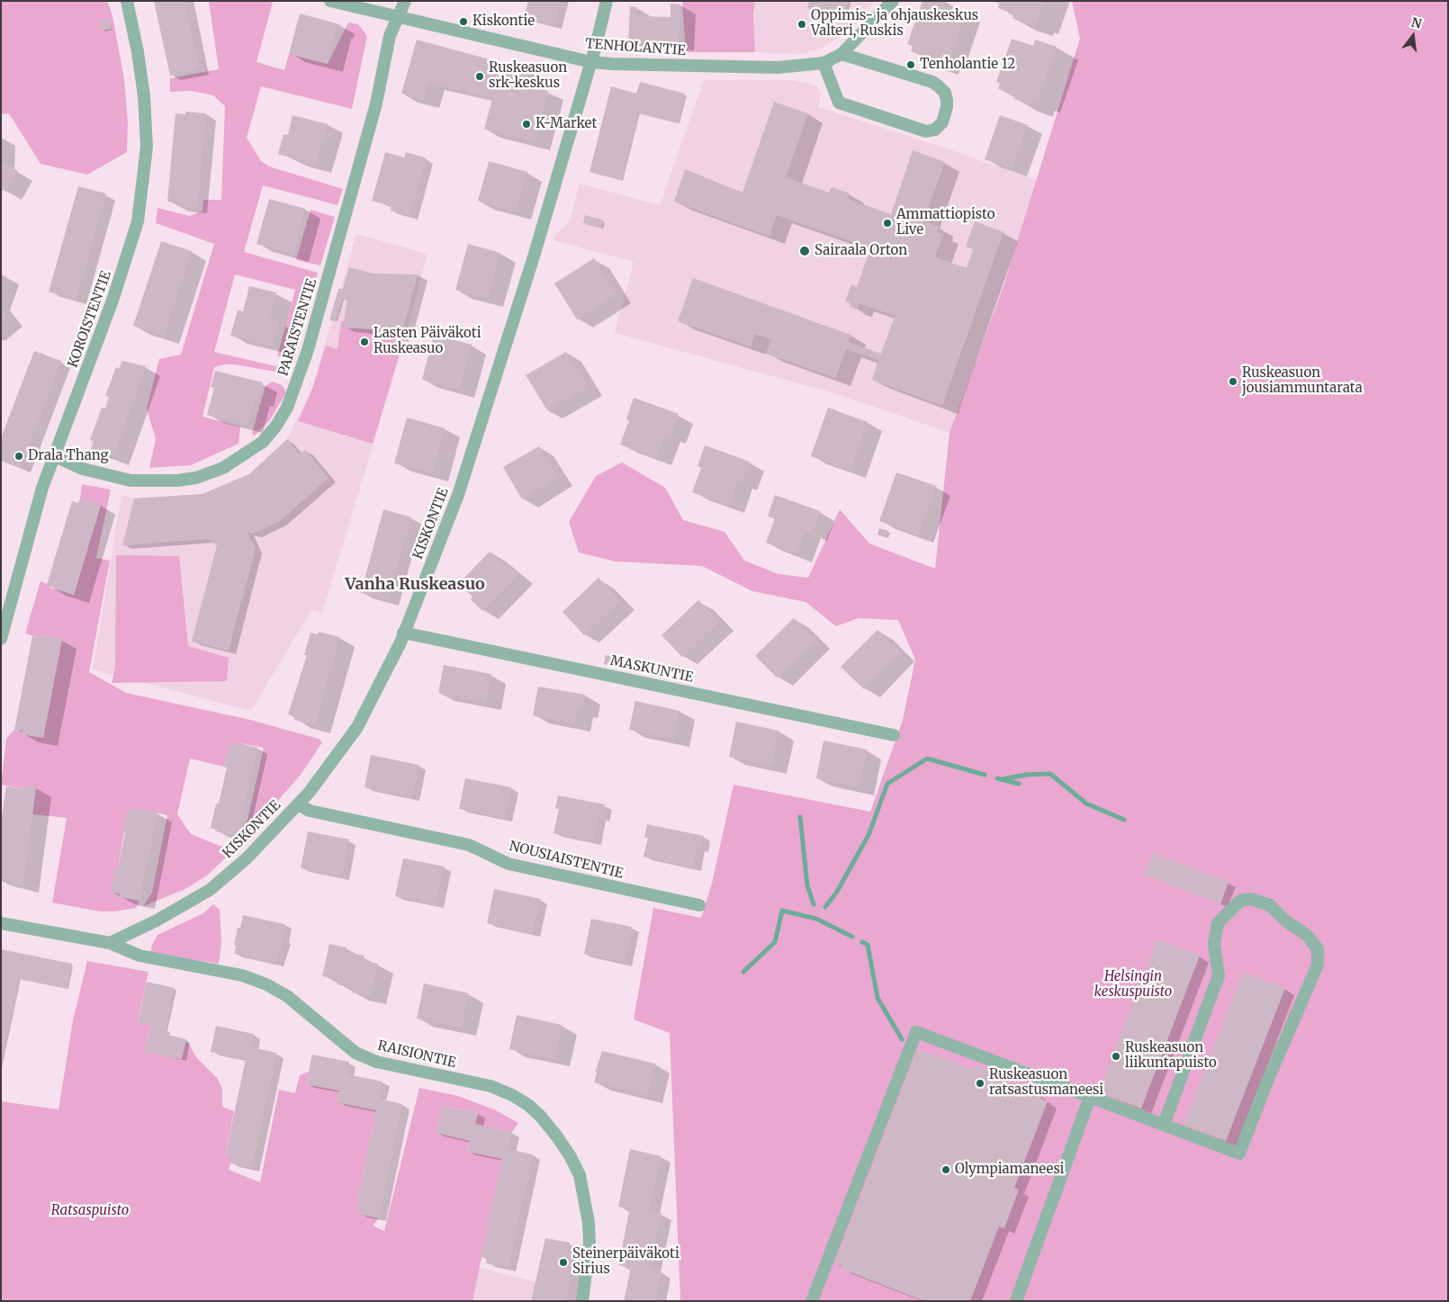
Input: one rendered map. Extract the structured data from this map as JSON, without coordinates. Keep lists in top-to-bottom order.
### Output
{
  "streets": {
    "street": [
      "TENHOLANTIE",
      "KOROISTENTIE",
      "PARAISTENTIE",
      "KISKONTIE",
      "MASKUNTIE",
      "NOUSIAISTENTIE",
      "RAISIONTIE"
    ]
  },
  "crossings": [
    ["TENHOLANTIE", "PARAISTENTIE"],
    ["TENHOLANTIE", "KISKONTIE"],
    ["KOROISTENTIE", "PARAISTENTIE"],
    ["KISKONTIE", "MASKUNTIE"],
    ["KISKONTIE", "NOUSIAISTENTIE"],
    ["KISKONTIE", "RAISIONTIE"]
  ],
  "districts": ["Vanha Ruskeasuo"],
  "parks": ["Helsingin keskuspuisto", "Ratsaspuisto"],
  "places": [
    "Kiskontie",
    "Oppimis- ja ohjauskeskus Valteri, Ruskis",
    "Tenholantie 12",
    "Ruskeasuon srk-keskus",
    "K-Market",
    "Ammattiopisto Live",
    "Sairaala Orton",
    "Lasten Päiväkoti Ruskeasuo",
    "Ruskeasuon jousiammuntarata",
    "Drala Thang",
    "Ruskeasuon liikuntapuisto",
    "Ruskeasuon ratsastusmaneesi",
    "Olympiamaneesi",
    "Steinerpäiväkoti Sirius"
  ],
  "north": "top"
}
